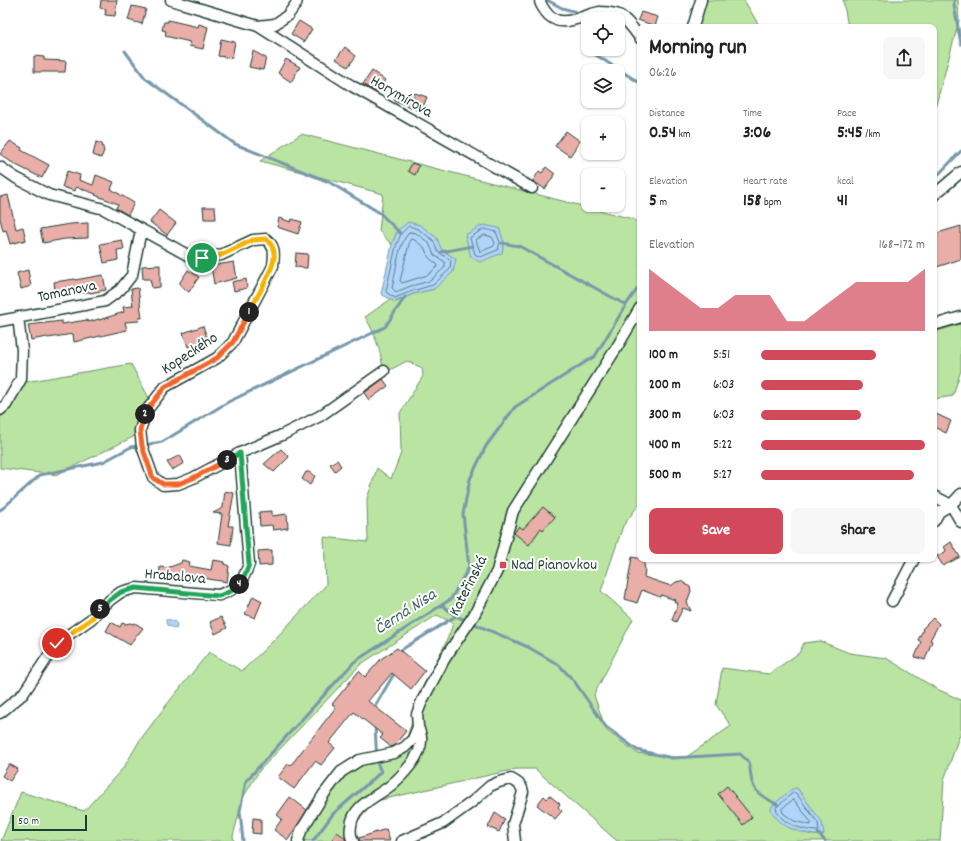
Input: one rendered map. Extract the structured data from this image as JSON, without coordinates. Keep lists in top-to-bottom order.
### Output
{
  "streets": {
    "street": [
      "Horymírova",
      "Tomanova",
      "Kopeckého",
      "Hrabalova",
      "Kateřinská"
    ]
  },
  "crossings": [
    ["Tomanova", "Kopeckého"],
    ["Kopeckého", "Hrabalova"]
  ],
  "water": ["Černá Nisa"],
  "places": {
    "transit": ["Nad Pianovkou"]
  },
  "scale_bar": "50 m",
  "page": {
    "map_buttons": ["+", "−"],
    "heading": ["Morning run", "06:26"],
    "stats": [
      ["Distance", "0.54 km"],
      ["Time", "3:06"],
      ["Pace", "5:45 /km"],
      ["Elevation", "5 m"],
      ["Heart rate", "158 bpm"],
      ["kcal", "41"]
    ],
    "chart": ["Elevation", "168–172 m"],
    "pins": [
      "1",
      "2",
      "3",
      "4",
      "5"
    ],
    "list": [
      {
        "name": "100 m",
        "note": "5:51"
      },
      {
        "name": "200 m",
        "note": "6:03"
      },
      {
        "name": "300 m",
        "note": "6:03"
      },
      {
        "name": "400 m",
        "note": "5:22"
      },
      {
        "name": "500 m",
        "note": "5:27"
      }
    ],
    "buttons": ["Save", "Share"],
    "scale": "50 m"
  }
}
